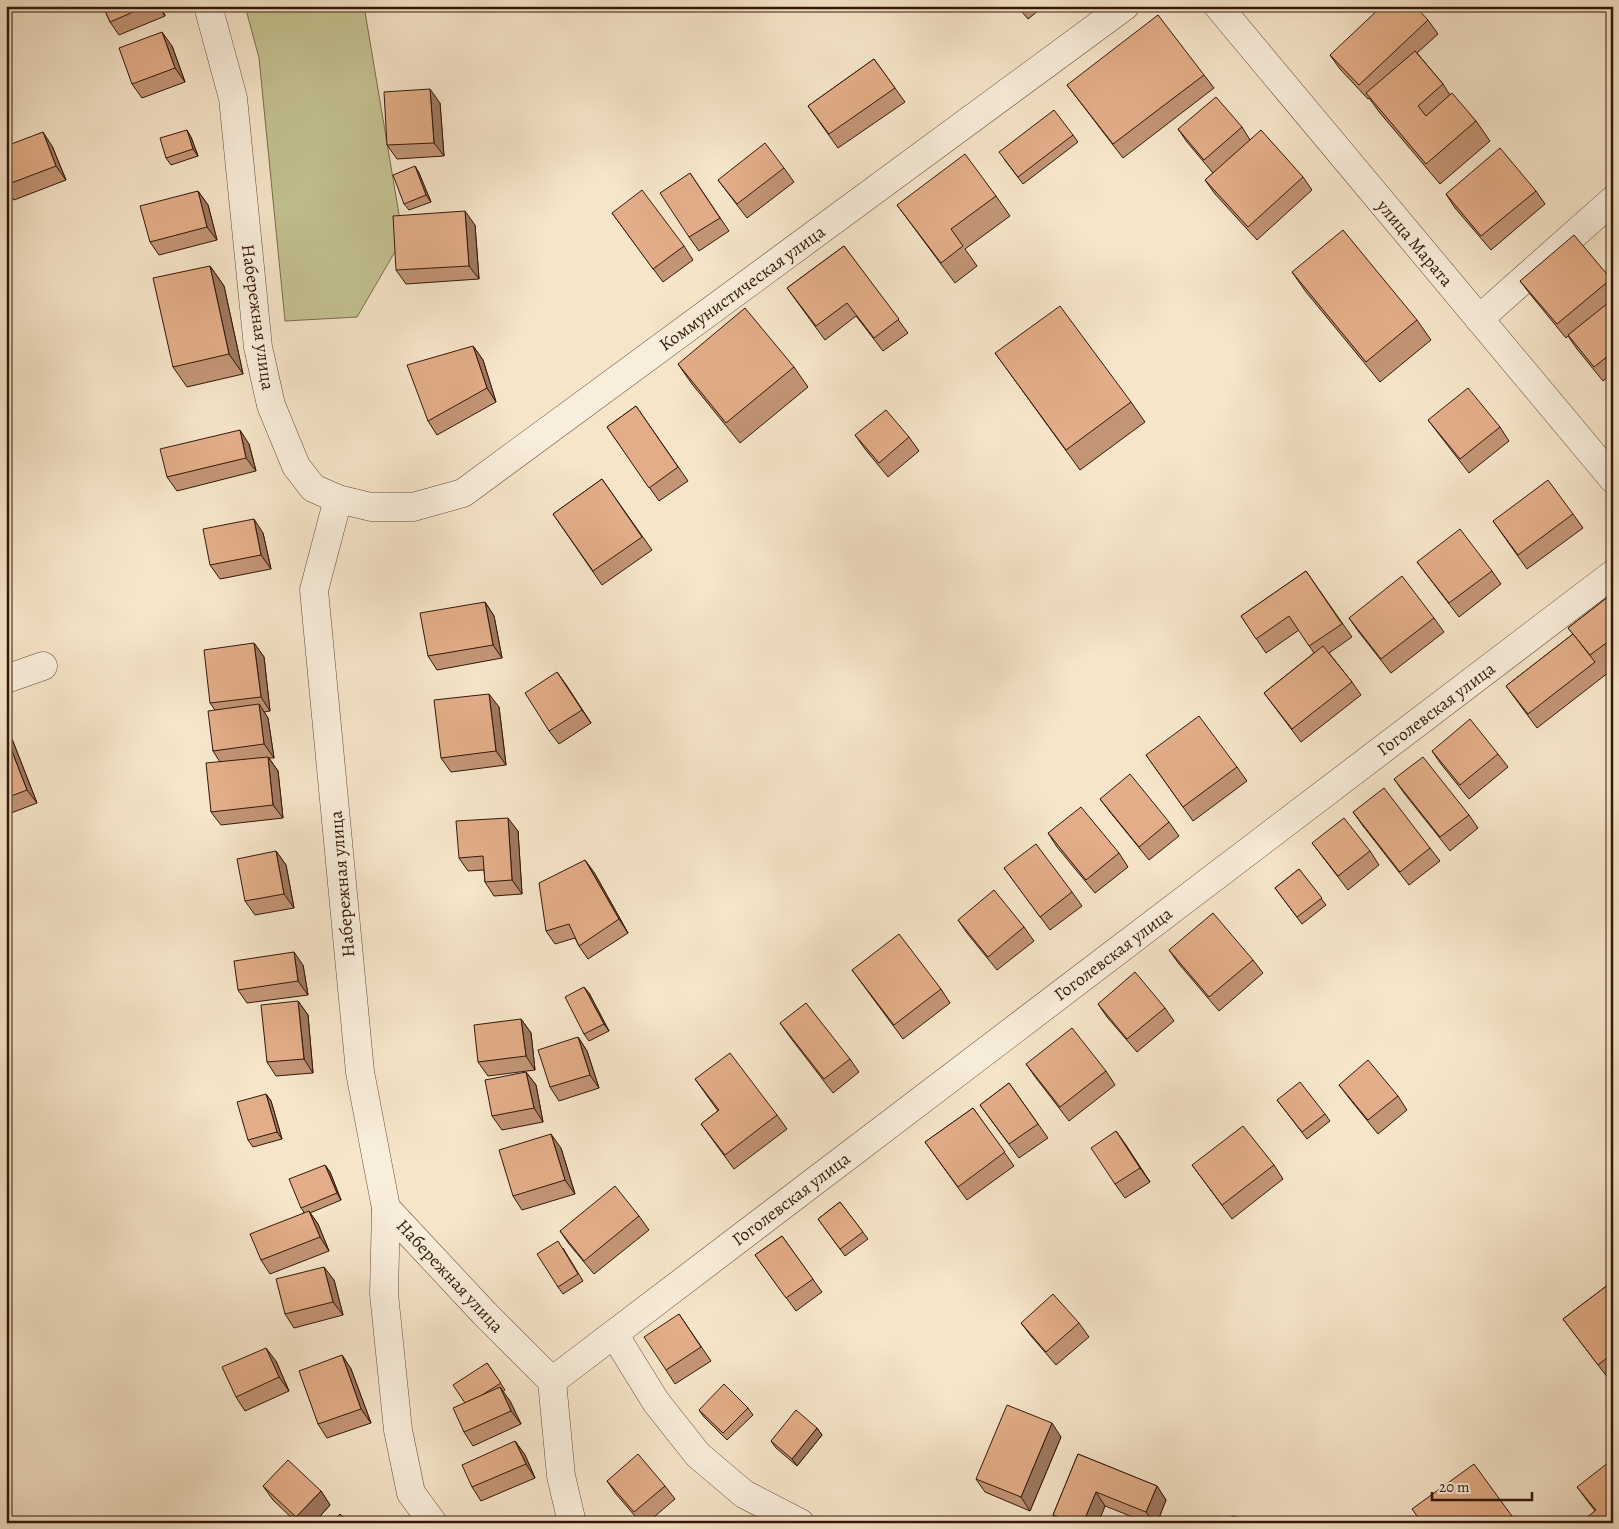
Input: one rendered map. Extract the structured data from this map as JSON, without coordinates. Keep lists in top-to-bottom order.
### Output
{
  "streets": {
    "street": [
      "улица Марата",
      "Коммунистическая улица",
      "Набережная улица",
      "Гоголевская улица"
    ]
  },
  "crossings": [
    ["Коммунистическая улица", "Набережная улица"]
  ],
  "scale_bar": "20 m"
}
